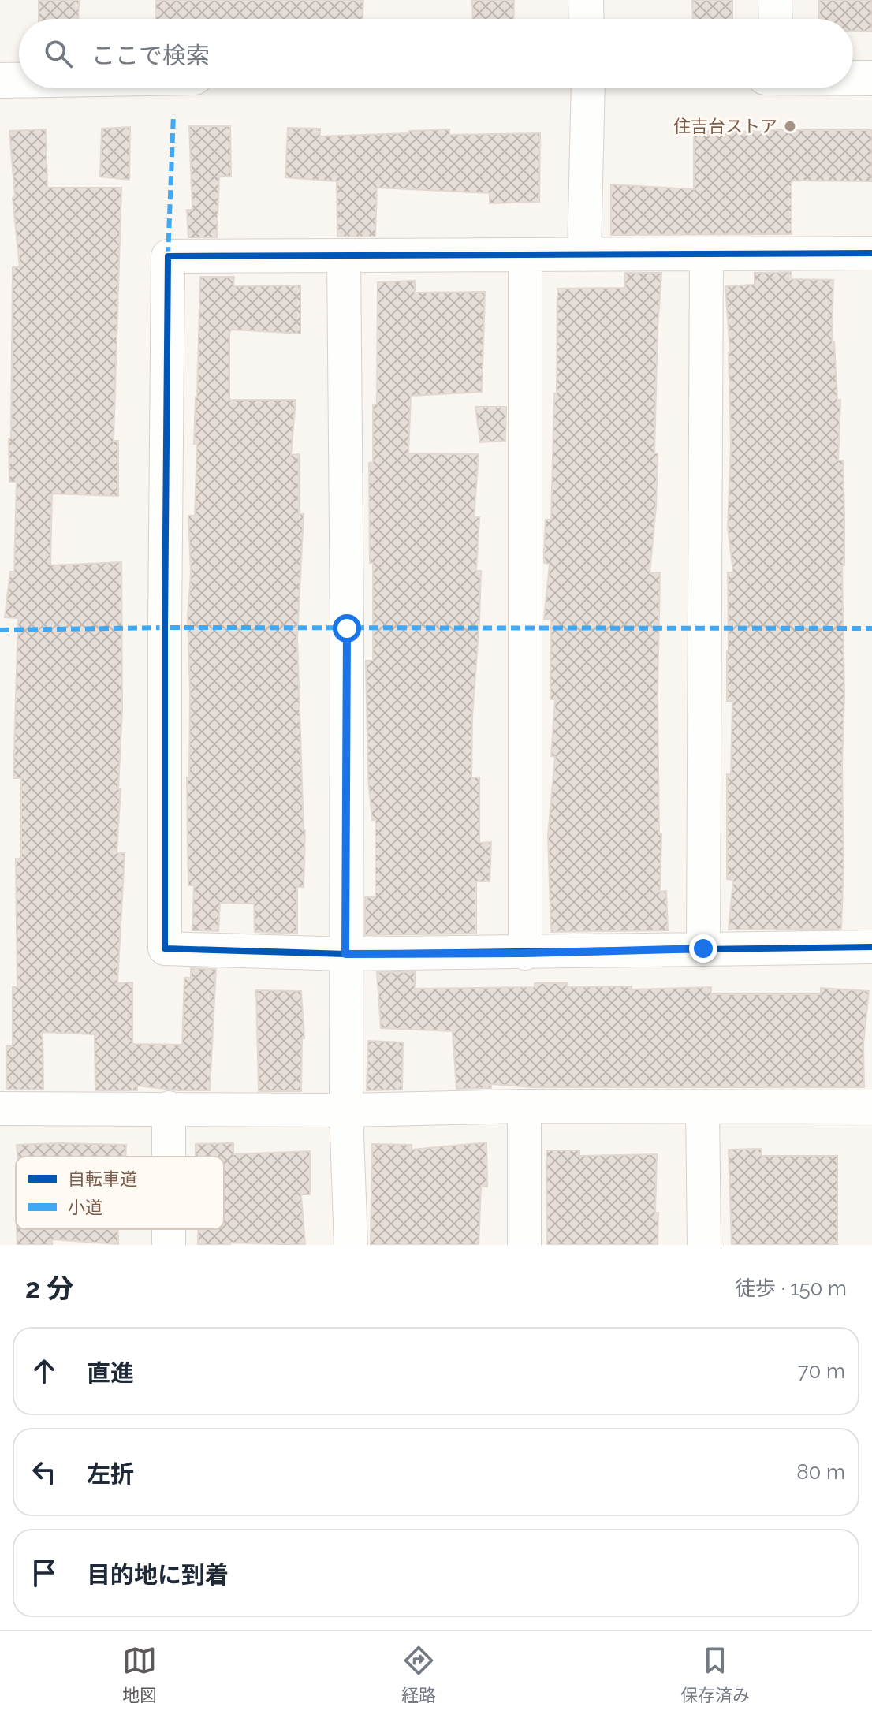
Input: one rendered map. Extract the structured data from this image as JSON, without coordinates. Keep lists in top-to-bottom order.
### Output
{
  "places": ["住吉台ストア"],
  "legend": ["自転車道", "小道"],
  "page": {
    "search": "ここで検索",
    "heading": ["2 分", "徒歩 · 150 m"],
    "list": [
      ["直進", "70 m"],
      ["左折", "80 m"],
      "目的地に到着"
    ],
    "nav": ["地図", "経路", "保存済み"]
  }
}
